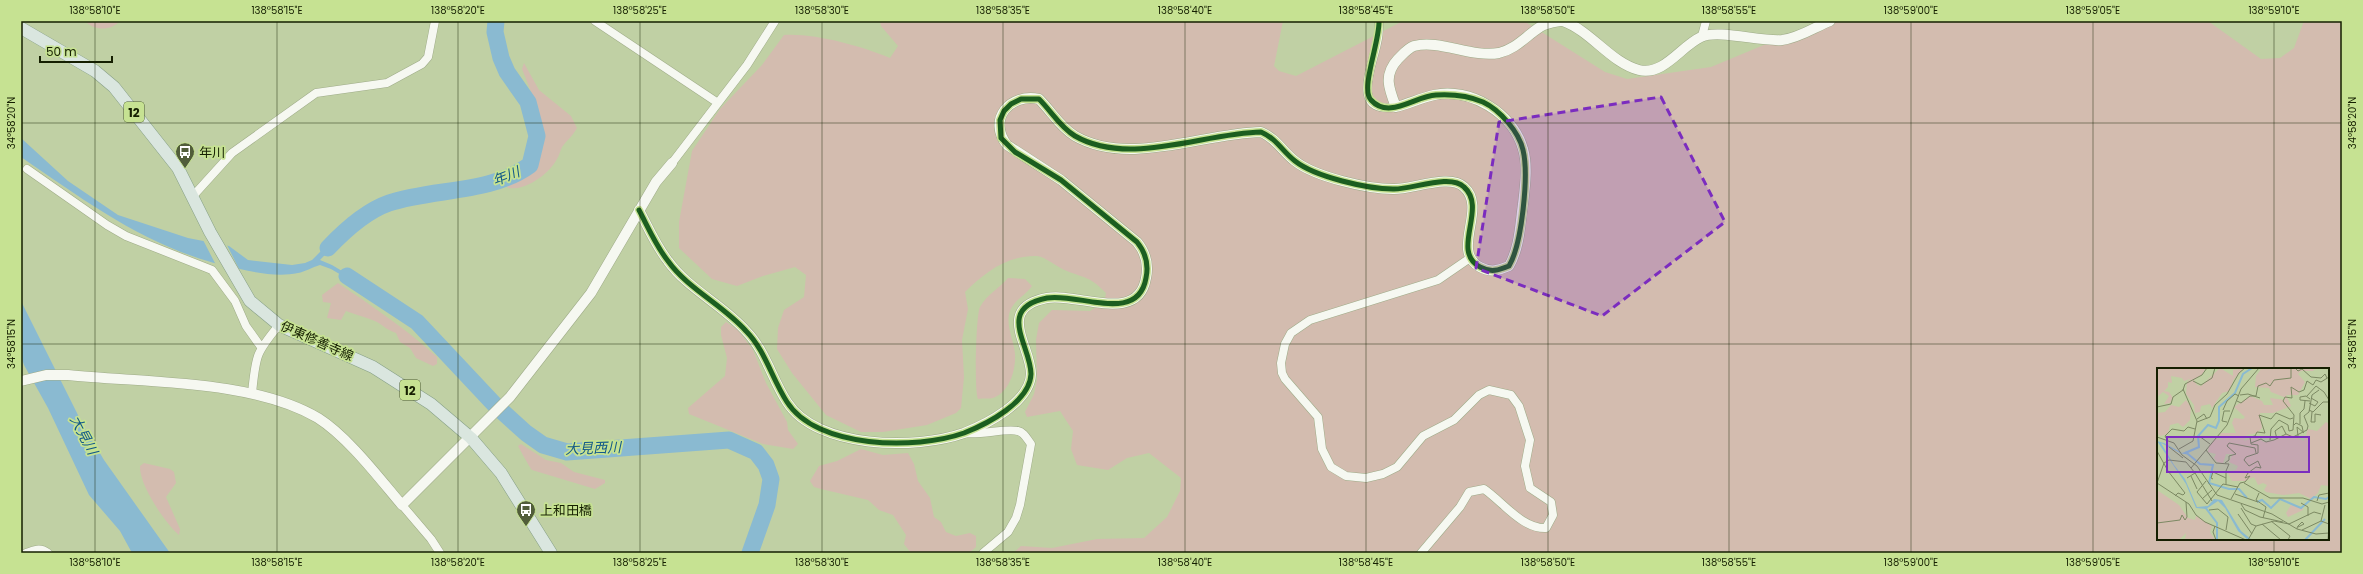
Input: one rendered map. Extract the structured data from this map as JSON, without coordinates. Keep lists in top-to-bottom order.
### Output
{
  "streets": {
    "main road": ["12", "伊東修善寺線"]
  },
  "water": ["年川", "大見川", "大見西川"],
  "places": {
    "bus stop": ["年川", "上和田橋"]
  },
  "scale_bar": "50 m",
  "coordinates": [
    "138°58'10\"E",
    "138°58'15\"E",
    "138°58'20\"E",
    "138°58'25\"E",
    "138°58'30\"E",
    "138°58'35\"E",
    "138°58'40\"E",
    "138°58'45\"E",
    "138°58'50\"E",
    "138°58'55\"E",
    "138°59'00\"E",
    "138°59'05\"E",
    "138°59'10\"E",
    "34°58'20\"N",
    "34°58'15\"N"
  ]
}
